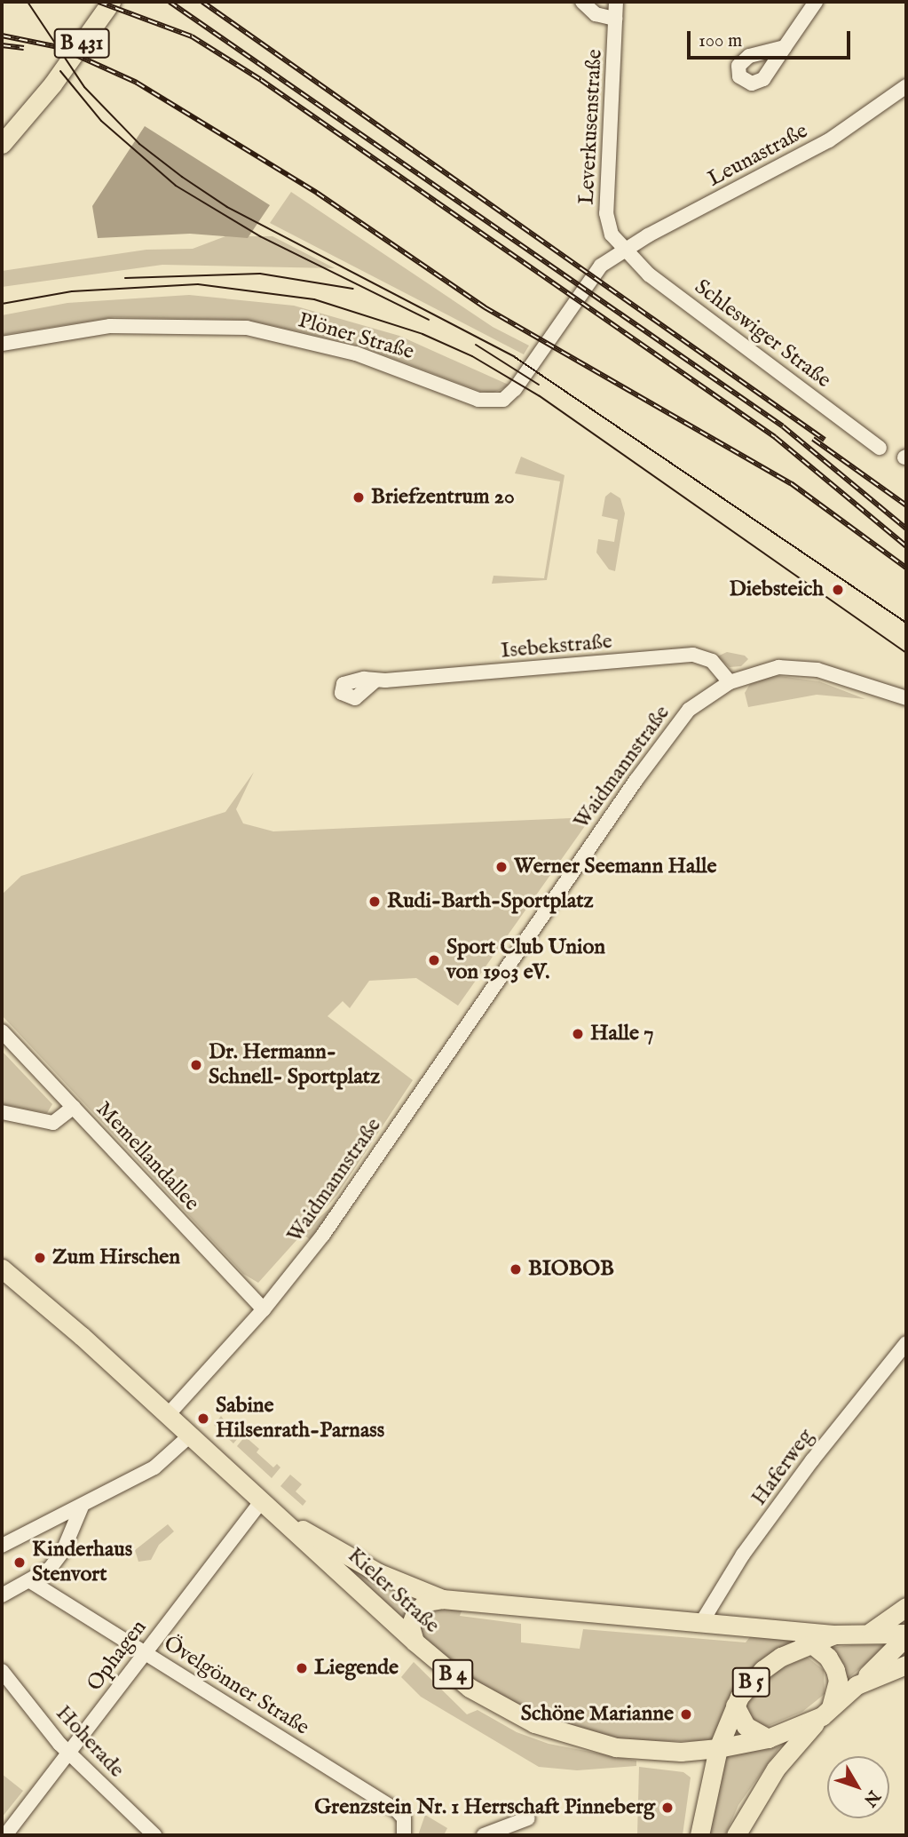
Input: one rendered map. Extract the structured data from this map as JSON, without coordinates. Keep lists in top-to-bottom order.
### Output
{
  "streets": {
    "main road": [
      "B 431",
      "Kieler Straße",
      "B 4",
      "B 5"
    ],
    "street": [
      "Leverkusenstraße",
      "Leunastraße",
      "Schleswiger Straße",
      "Plöner Straße",
      "Isebekstraße",
      "Waidmannstraße",
      "Memellandallee",
      "Haferweg",
      "Ophagen",
      "Övelgönner Straße",
      "Hoherade"
    ]
  },
  "crossings": [
    ["Leverkusenstraße", "Leunastraße"],
    ["Leverkusenstraße", "Schleswiger Straße"],
    ["Leverkusenstraße", "Plöner Straße"],
    ["Leunastraße", "Schleswiger Straße"],
    ["Leunastraße", "Plöner Straße"],
    ["Schleswiger Straße", "Plöner Straße"],
    ["Isebekstraße", "Waidmannstraße"],
    ["Waidmannstraße", "Memellandallee"],
    ["Waidmannstraße", "Kieler Straße"],
    ["Haferweg", "Kieler Straße"],
    ["Kieler Straße", "Ophagen"],
    ["Kieler Straße", "B 4"],
    ["Kieler Straße", "B 5"],
    ["Ophagen", "Övelgönner Straße"],
    ["Ophagen", "Hoherade"],
    ["B 4", "B 5"]
  ],
  "places": [
    "Briefzentrum 20",
    "Diebsteich",
    "Werner Seemann Halle",
    "Rudi-Barth-Sportplatz",
    "Sport Club Union von 1903 eV.",
    "Halle 7",
    "Dr. Hermann- Schnell- Sportplatz",
    "Zum Hirschen",
    "BIOBOB",
    "Sabine Hilsenrath-Parnass",
    "Kinderhaus Stenvort",
    "Liegende",
    "Schöne Marianne",
    "Grenzstein Nr. 1 Herrschaft Pinneberg"
  ],
  "scale_bar": "100 m",
  "north": "bottom right"
}
